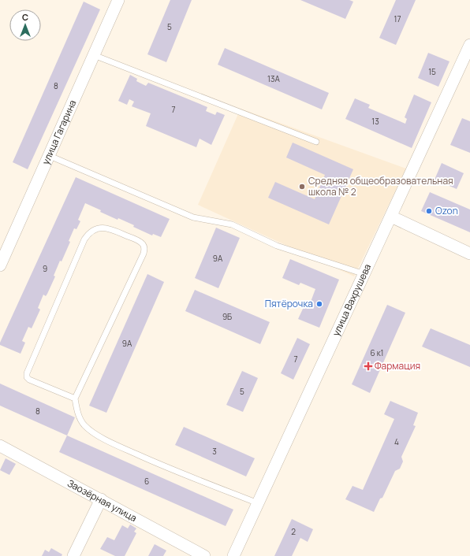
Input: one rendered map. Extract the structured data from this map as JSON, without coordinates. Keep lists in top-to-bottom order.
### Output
{
  "streets": {
    "street": ["улица Гагарина", "улица Вахрушева", "Заозёрная улица"]
  },
  "places": {
    "other": ["Средняя общеобразовательная школа № 2", "Ozon", "Пятёрочка"],
    "health": ["Фармация"]
  },
  "house_numbers": [
    "17",
    "5",
    "15",
    "13А",
    "8",
    "7",
    "13",
    "9А",
    "9",
    "9Б",
    "9А",
    "6 к1",
    "7",
    "5",
    "8",
    "4",
    "3",
    "6",
    "2"
  ],
  "north": "top"
}
